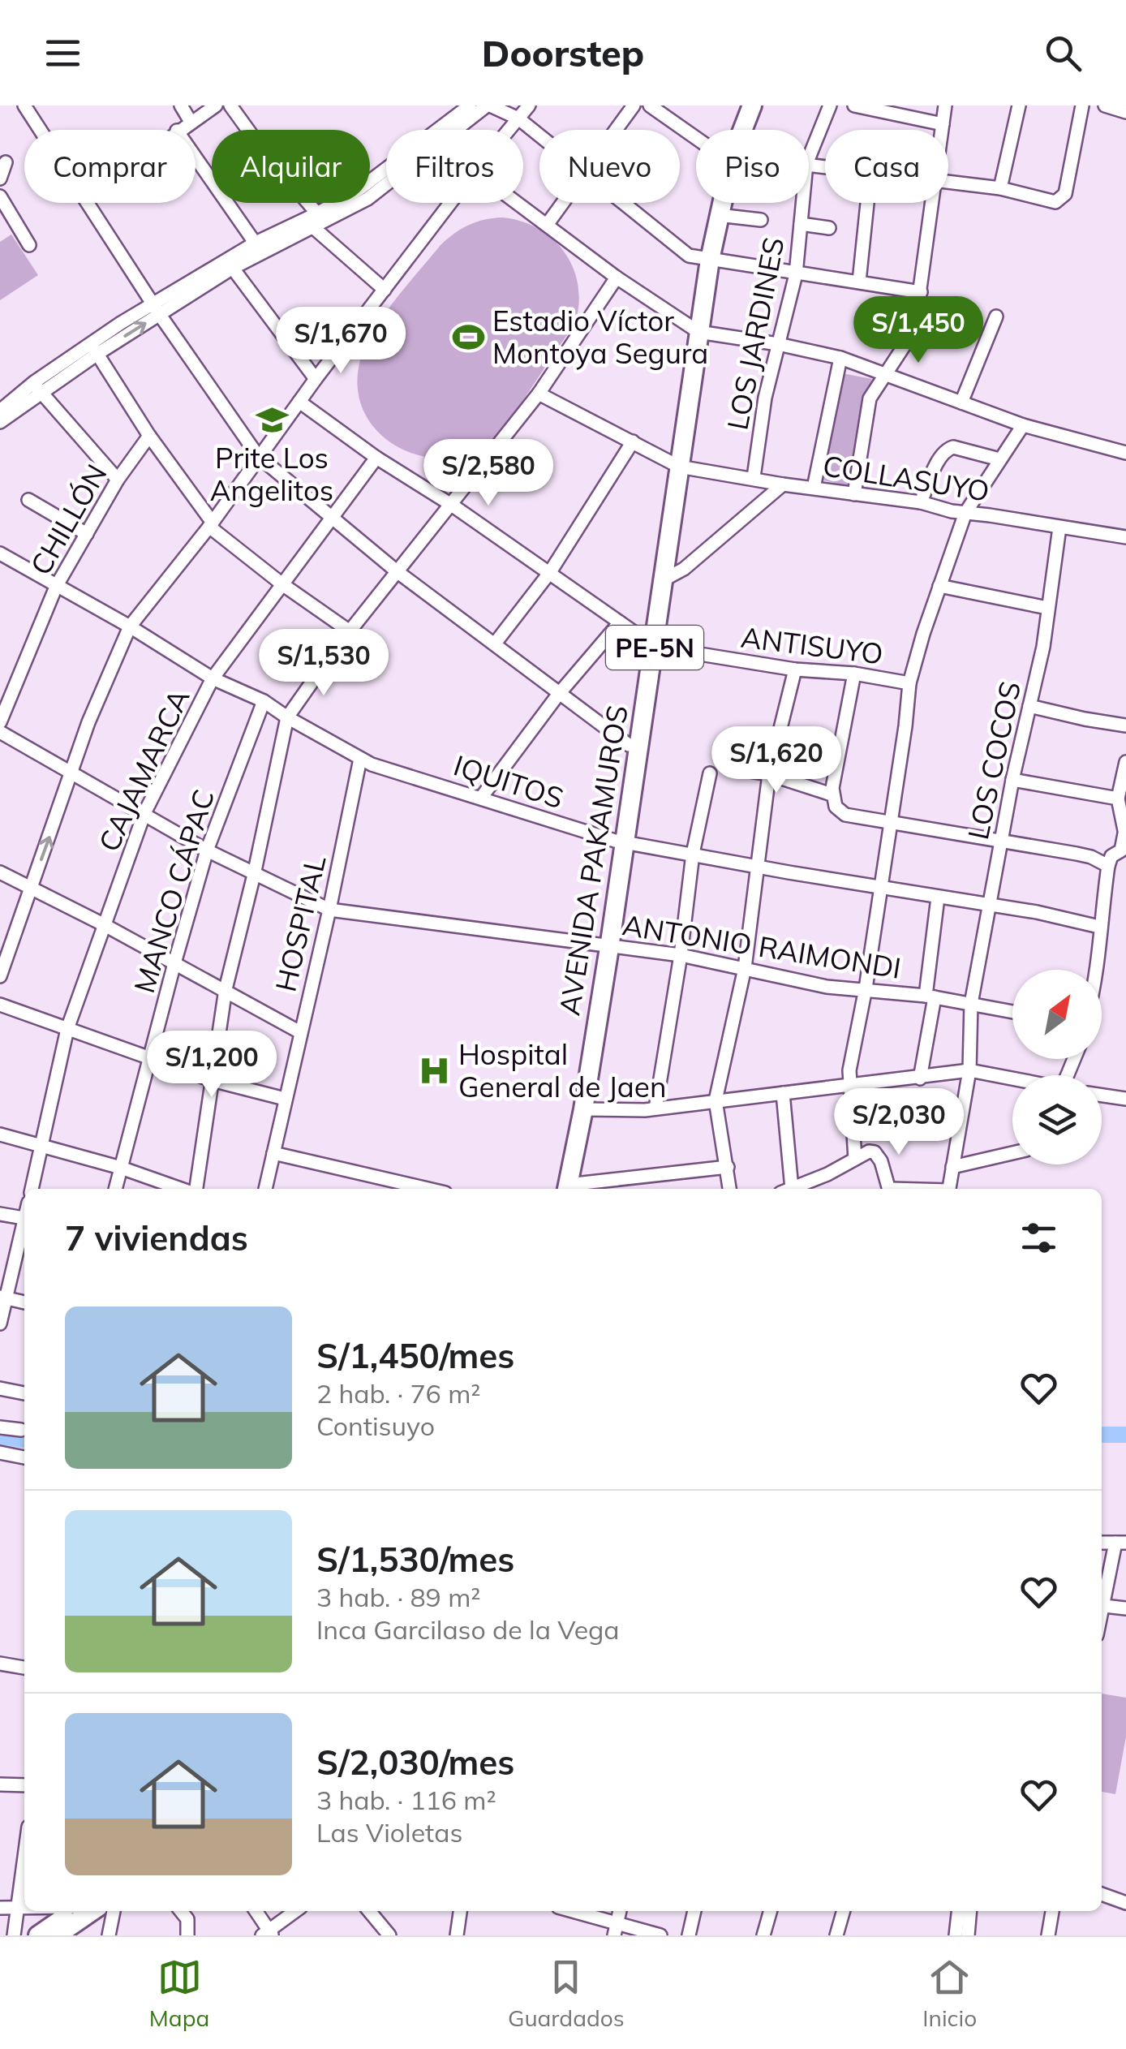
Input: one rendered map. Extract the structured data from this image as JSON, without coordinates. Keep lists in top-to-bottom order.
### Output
{
  "streets": {
    "highway": ["PE-5N", "AVENIDA PAKAMUROS"],
    "street": [
      "LOS JARDINES",
      "COLLASUYO",
      "CHILLÓN",
      "ANTISUYO",
      "LOS COCOS",
      "CAJAMARCA",
      "IQUITOS",
      "MANCO CÁPAC",
      "HOSPITAL",
      "ANTONIO RAIMONDI"
    ]
  },
  "crossings": [
    ["LOS JARDINES", "COLLASUYO"],
    ["COLLASUYO", "LOS COCOS"],
    ["COLLASUYO", "AVENIDA PAKAMUROS"],
    ["CHILLÓN", "IQUITOS"],
    ["ANTISUYO", "CAJAMARCA"],
    ["ANTISUYO", "AVENIDA PAKAMUROS"],
    ["LOS COCOS", "IQUITOS"],
    ["LOS COCOS", "ANTONIO RAIMONDI"],
    ["CAJAMARCA", "IQUITOS"],
    ["CAJAMARCA", "ANTONIO RAIMONDI"],
    ["IQUITOS", "AVENIDA PAKAMUROS"],
    ["IQUITOS", "MANCO CÁPAC"],
    ["IQUITOS", "HOSPITAL"],
    ["AVENIDA PAKAMUROS", "ANTONIO RAIMONDI"],
    ["MANCO CÁPAC", "ANTONIO RAIMONDI"],
    ["HOSPITAL", "ANTONIO RAIMONDI"]
  ],
  "places": {
    "sports": ["Estadio Víctor Montoya Segura"],
    "school or university": ["Prite Los Angelitos"],
    "hospital": ["Hospital General de Jaen"]
  },
  "north": "top right",
  "page": {
    "header": "Doorstep",
    "chip": [
      "Comprar",
      "Alquilar",
      "Filtros",
      "Nuevo",
      "Piso",
      "Casa"
    ],
    "price": [
      "S/1,450",
      "S/1,670",
      "S/2,580",
      "S/1,530",
      "S/1,620",
      "S/1,200",
      "S/2,030"
    ],
    "heading": "7 viviendas",
    "list": [
      {
        "name": "S/1,450/mes",
        "note": "2 hab. · 76 m² · Contisuyo"
      },
      {
        "name": "S/1,530/mes",
        "note": "3 hab. · 89 m² · Inca Garcilaso de la Vega"
      },
      {
        "name": "S/2,030/mes",
        "note": "3 hab. · 116 m² · Las Violetas"
      }
    ],
    "tabs": ["Mapa", "Guardados", "Inicio"]
  }
}
